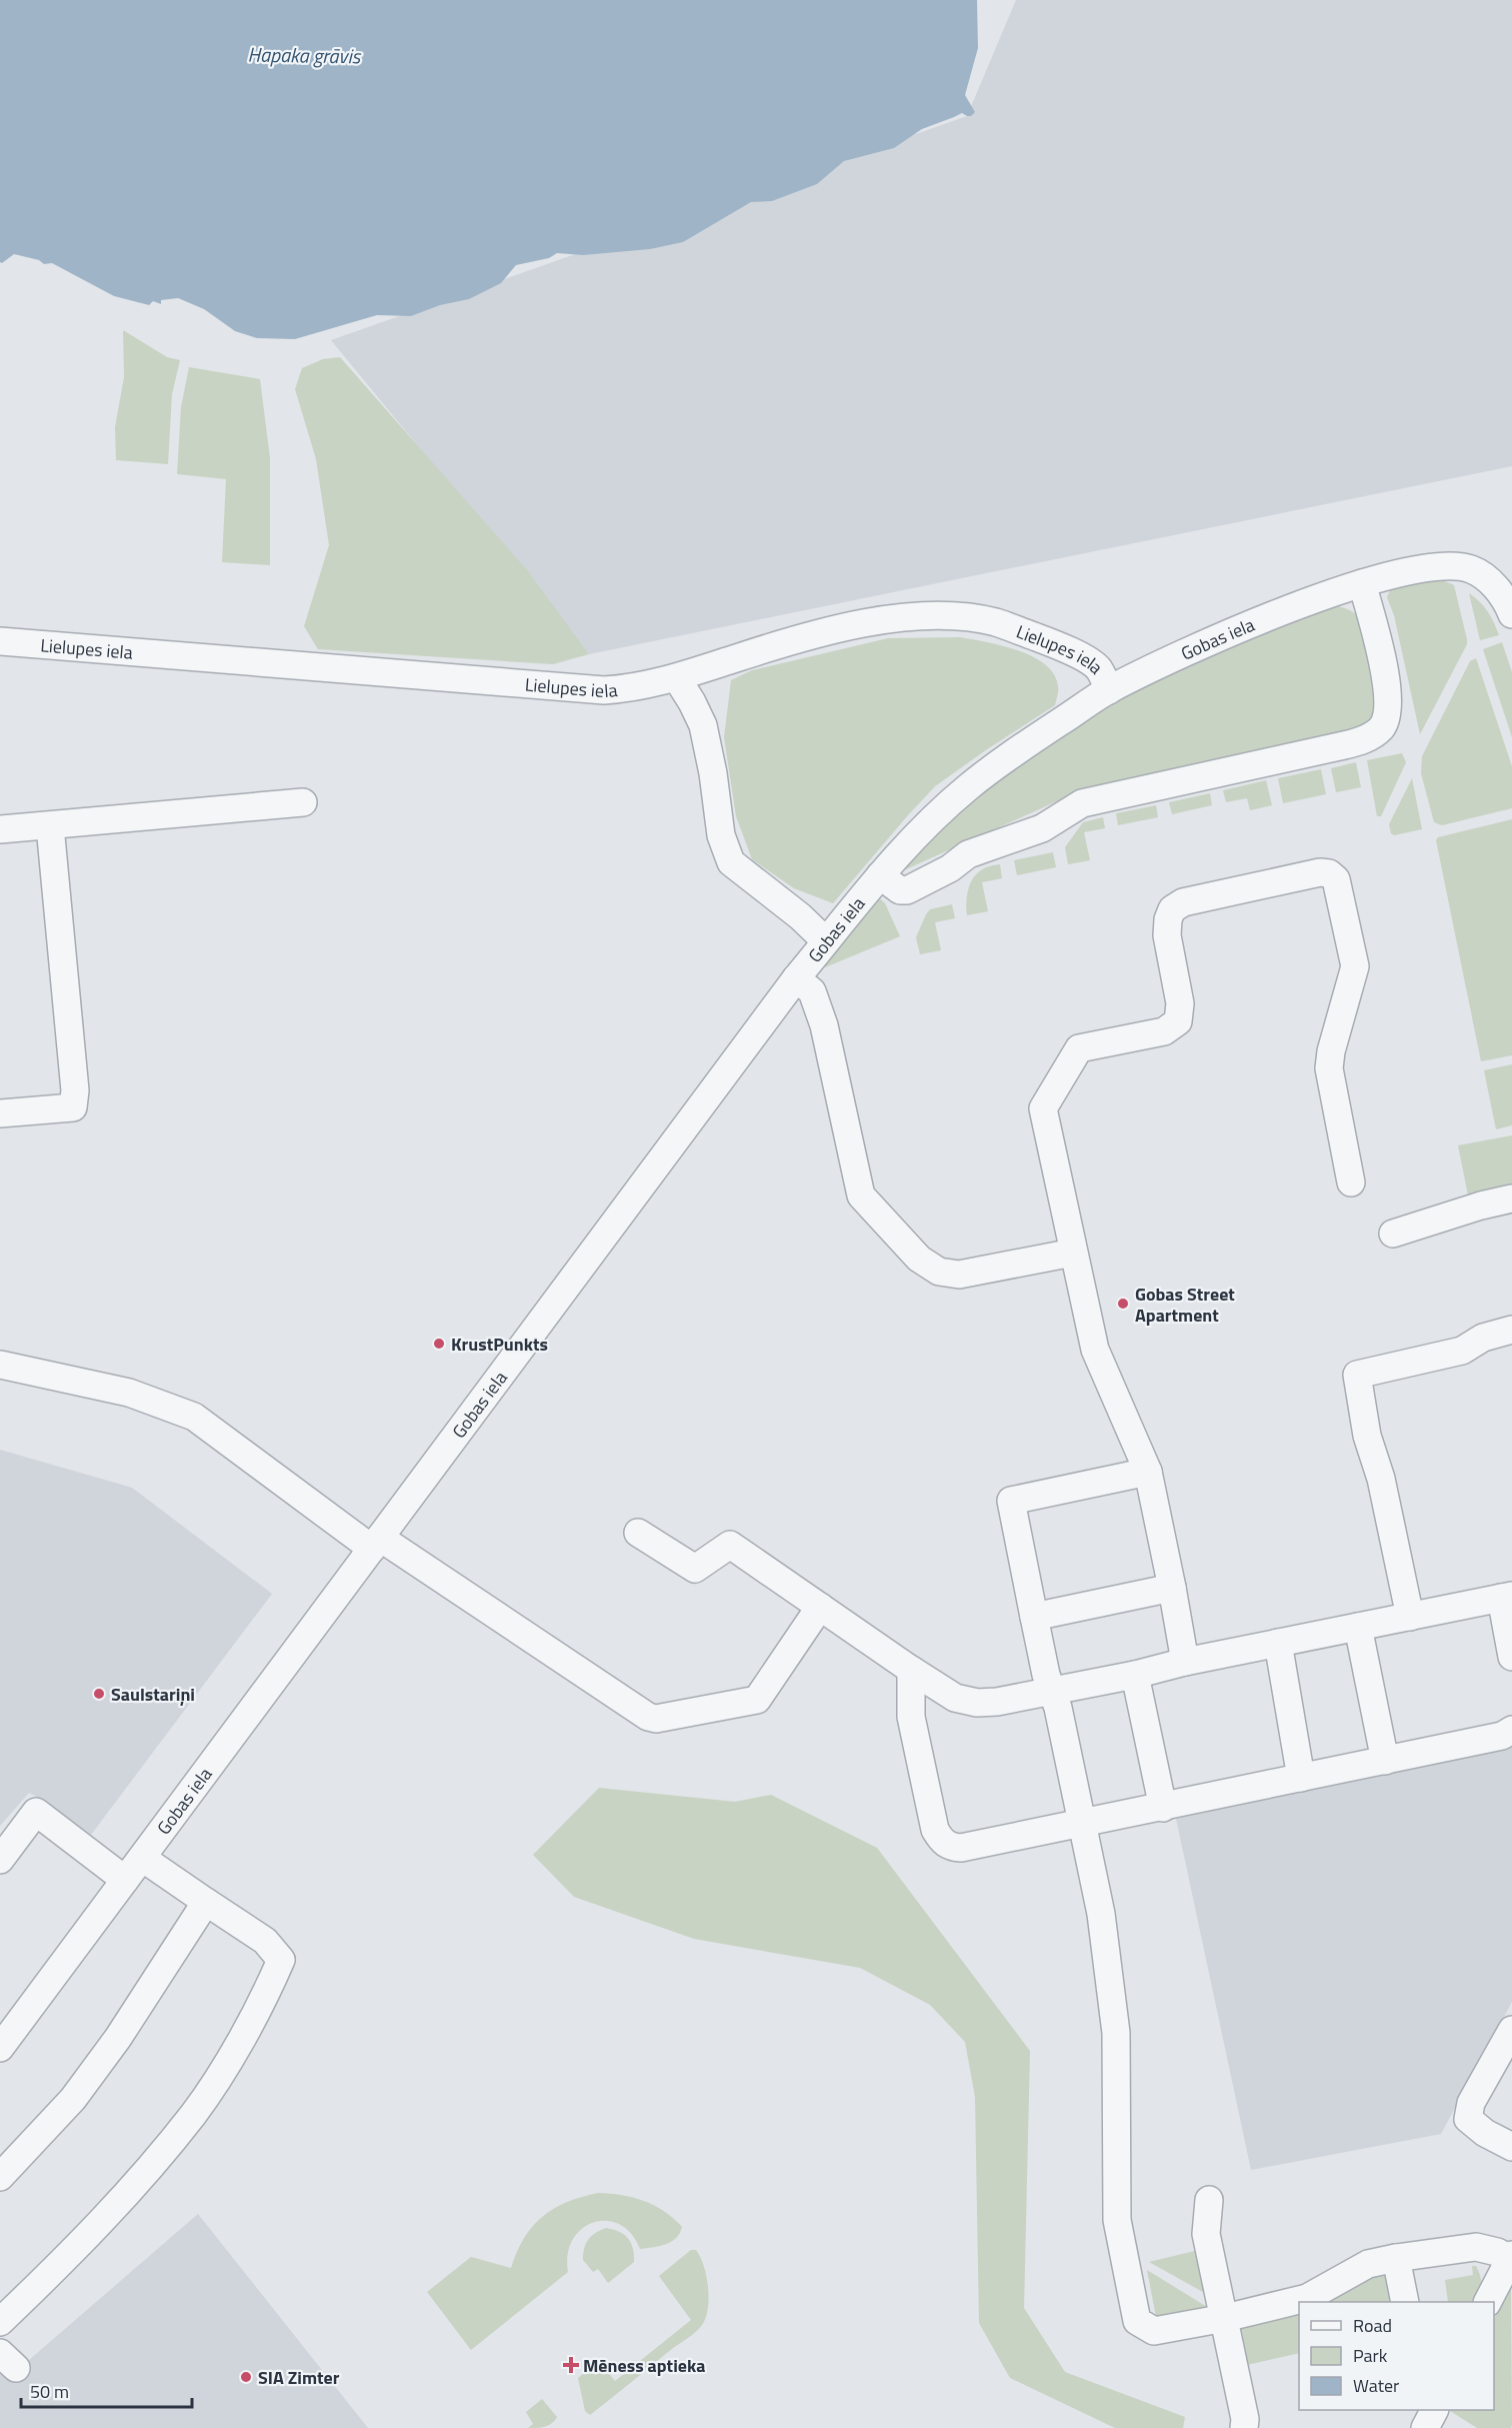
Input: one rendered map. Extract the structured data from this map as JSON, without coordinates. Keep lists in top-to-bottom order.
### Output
{
  "streets": {
    "street": ["Gobas iela", "Lielupes iela"]
  },
  "crossings": [
    ["Gobas iela", "Lielupes iela"]
  ],
  "water": ["Hapaka grāvis"],
  "places": {
    "other": [
      "Gobas Street Apartment",
      "KrustPunkts",
      "Saulstariņi",
      "SIA Zimter"
    ],
    "health": ["Mēness aptieka"]
  },
  "legend": ["Road", "Park", "Water"],
  "scale_bar": "50 m"
}
